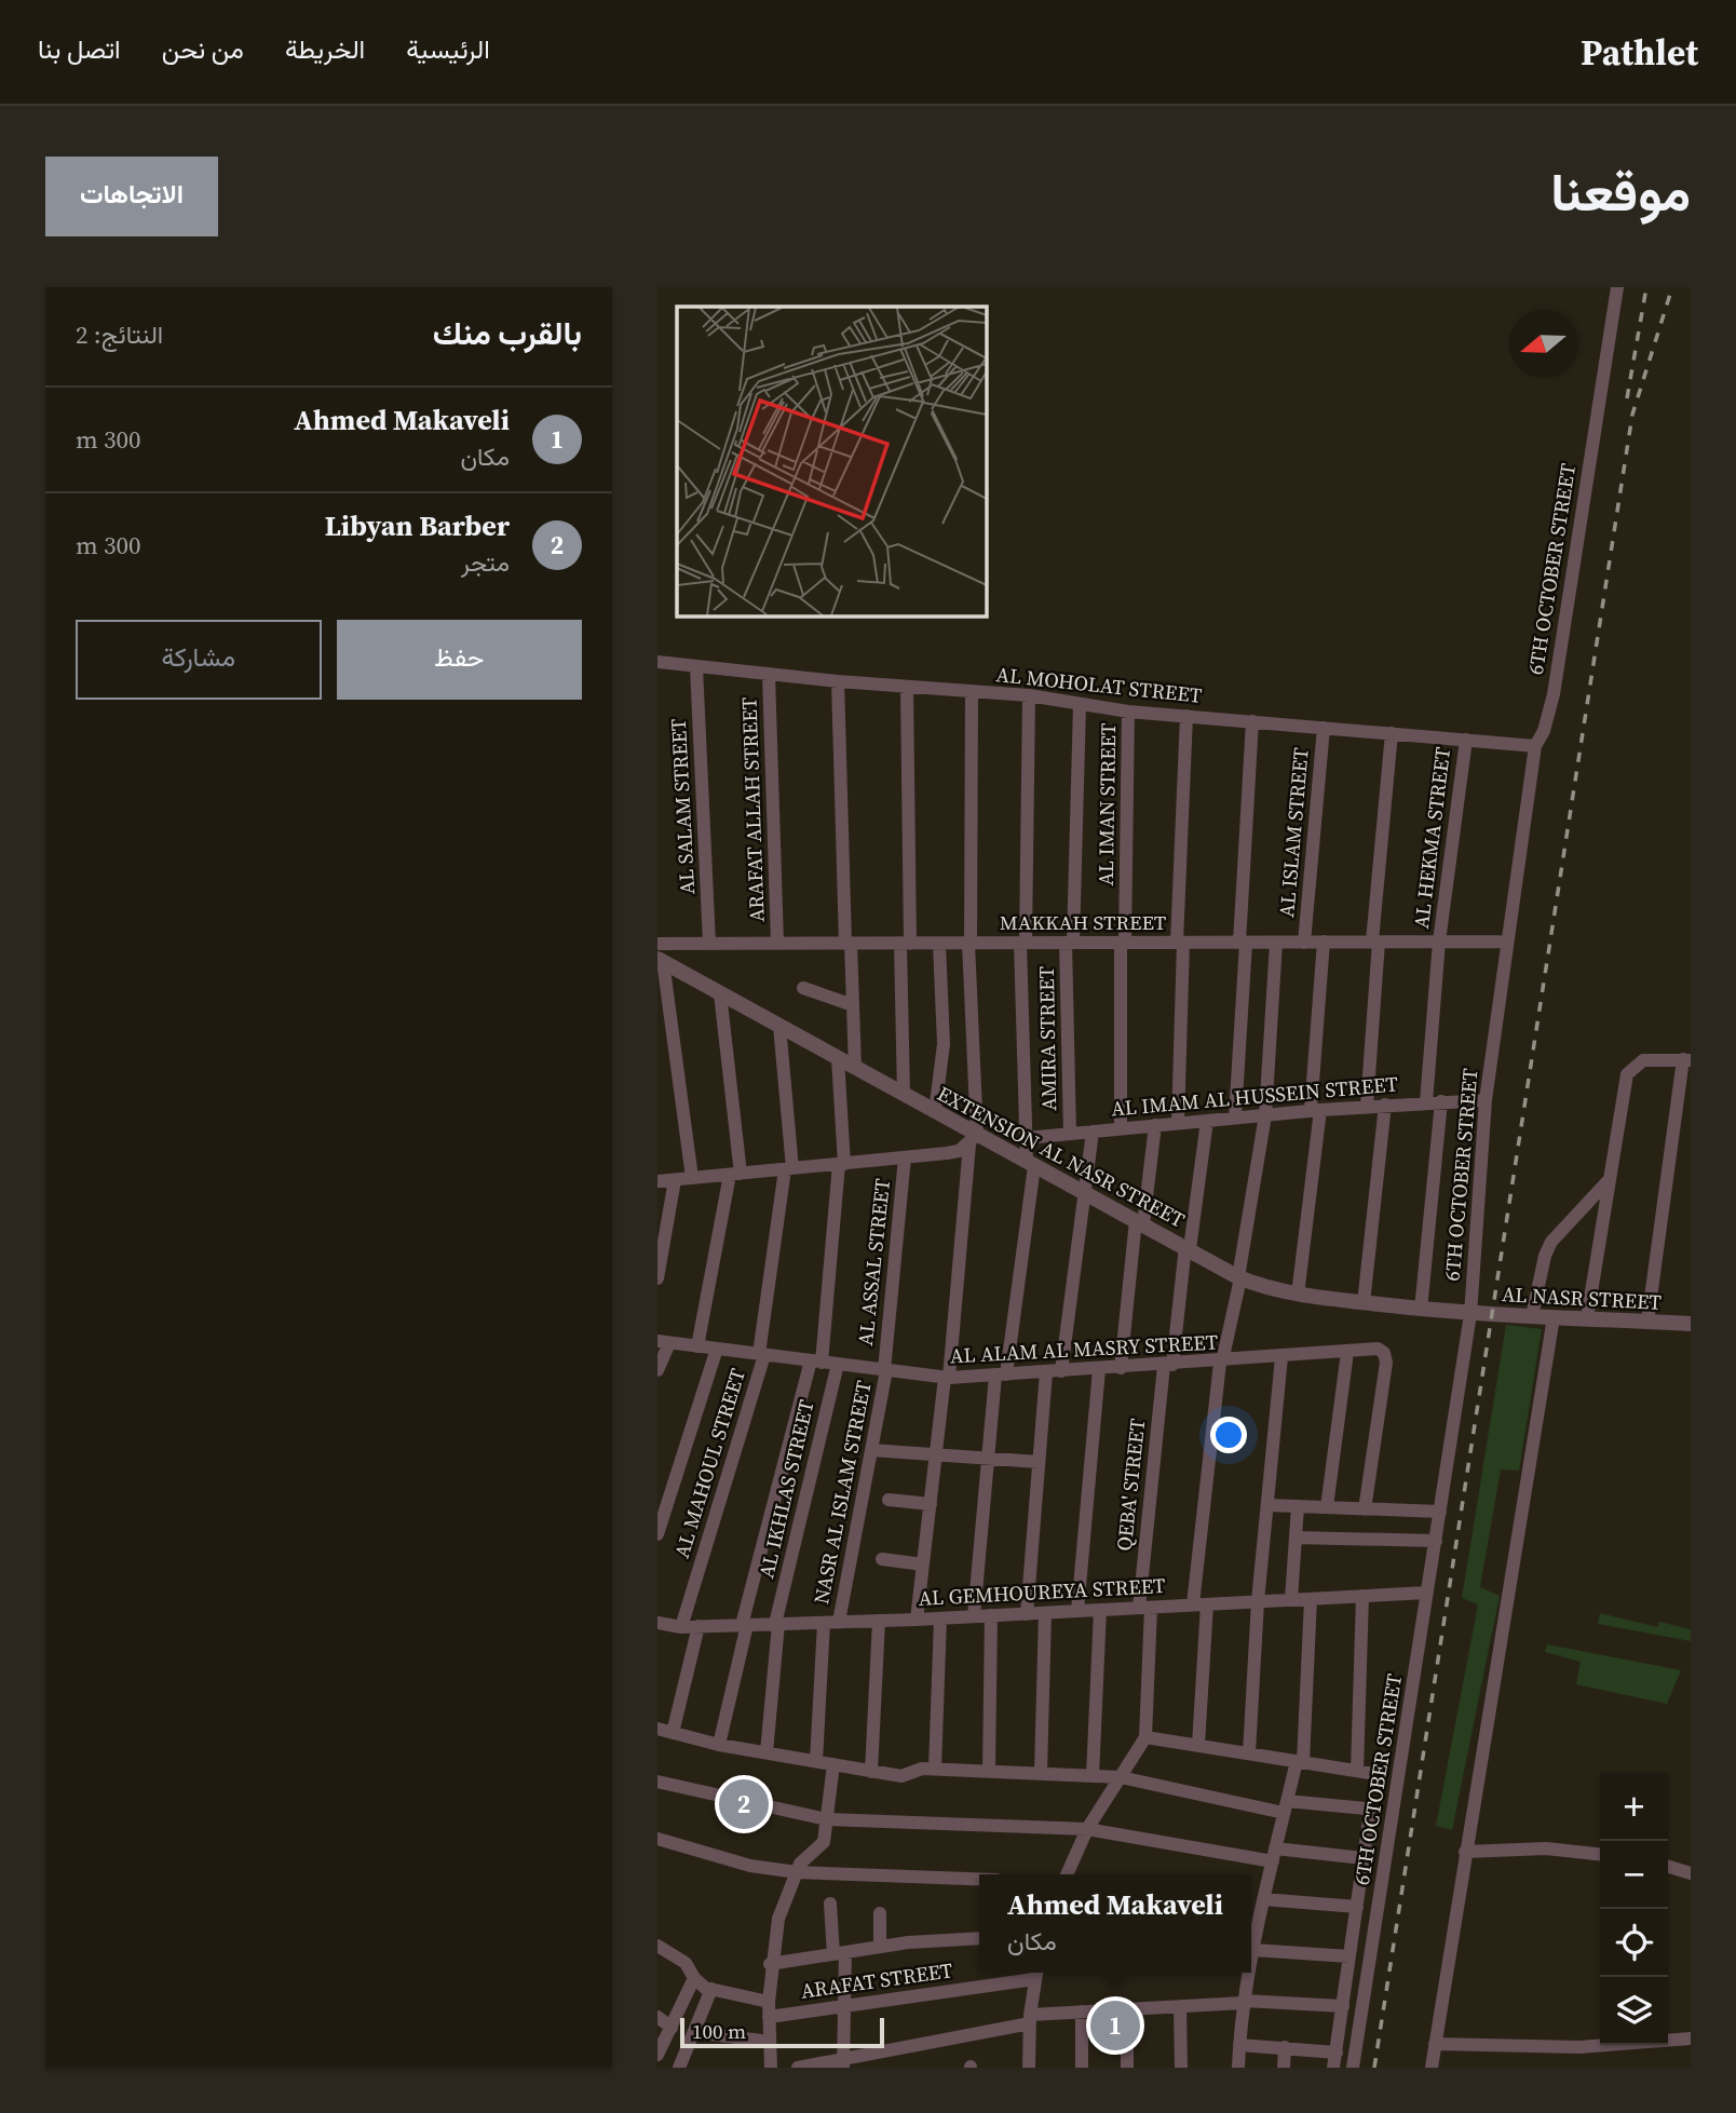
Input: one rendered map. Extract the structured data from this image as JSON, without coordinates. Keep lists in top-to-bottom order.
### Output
{
  "streets": {
    "street": [
      "6TH OCTOBER STREET",
      "AL MOHOLAT STREET",
      "AL IMAN STREET",
      "AL SALAM STREET",
      "ARAFAT ALLAH STREET",
      "AL ISLAM STREET",
      "AL HEKMA STREET",
      "MAKKAH STREET",
      "AMIRA STREET",
      "AL IMAM AL HUSSEIN STREET",
      "EXTENSION AL NASR STREET",
      "AL ASSAL STREET",
      "AL NASR STREET",
      "AL ALAM AL MASRY STREET",
      "AL MAHOUL STREET",
      "QEBA' STREET",
      "AL IKHLAS STREET",
      "NASR AL ISLAM STREET",
      "AL GEMHOUREYA STREET",
      "ARAFAT STREET"
    ]
  },
  "crossings": [
    ["6TH OCTOBER STREET", "AL MOHOLAT STREET"],
    ["6TH OCTOBER STREET", "MAKKAH STREET"],
    ["6TH OCTOBER STREET", "AL IMAM AL HUSSEIN STREET"],
    ["6TH OCTOBER STREET", "EXTENSION AL NASR STREET"],
    ["6TH OCTOBER STREET", "AL NASR STREET"],
    ["6TH OCTOBER STREET", "AL GEMHOUREYA STREET"],
    ["AL MOHOLAT STREET", "AL IMAN STREET"],
    ["AL MOHOLAT STREET", "AL SALAM STREET"],
    ["AL MOHOLAT STREET", "ARAFAT ALLAH STREET"],
    ["AL MOHOLAT STREET", "AL ISLAM STREET"],
    ["AL MOHOLAT STREET", "AL HEKMA STREET"],
    ["AL MOHOLAT STREET", "AMIRA STREET"],
    ["AL IMAN STREET", "MAKKAH STREET"],
    ["AL IMAN STREET", "AL IMAM AL HUSSEIN STREET"],
    ["AL SALAM STREET", "MAKKAH STREET"],
    ["ARAFAT ALLAH STREET", "MAKKAH STREET"],
    ["AL ISLAM STREET", "MAKKAH STREET"],
    ["AL HEKMA STREET", "MAKKAH STREET"],
    ["AL HEKMA STREET", "AL IMAM AL HUSSEIN STREET"],
    ["MAKKAH STREET", "AMIRA STREET"],
    ["AMIRA STREET", "AL IMAM AL HUSSEIN STREET"],
    ["AL IMAM AL HUSSEIN STREET", "QEBA' STREET"],
    ["EXTENSION AL NASR STREET", "AL NASR STREET"],
    ["EXTENSION AL NASR STREET", "AL MAHOUL STREET"],
    ["EXTENSION AL NASR STREET", "QEBA' STREET"],
    ["AL ASSAL STREET", "AL ALAM AL MASRY STREET"],
    ["AL ASSAL STREET", "NASR AL ISLAM STREET"],
    ["AL ALAM AL MASRY STREET", "AL MAHOUL STREET"],
    ["AL ALAM AL MASRY STREET", "QEBA' STREET"],
    ["AL ALAM AL MASRY STREET", "AL IKHLAS STREET"],
    ["AL ALAM AL MASRY STREET", "NASR AL ISLAM STREET"],
    ["AL MAHOUL STREET", "AL GEMHOUREYA STREET"],
    ["QEBA' STREET", "AL GEMHOUREYA STREET"],
    ["AL IKHLAS STREET", "AL GEMHOUREYA STREET"],
    ["NASR AL ISLAM STREET", "AL GEMHOUREYA STREET"]
  ],
  "scale_bar": "100 m",
  "north": "left",
  "page": {
    "header": "Pathlet",
    "nav": [
      "الرئيسية",
      "الخريطة",
      "من نحن",
      "اتصل بنا"
    ],
    "title": "موقعنا",
    "buttons": [
      "الاتجاهات",
      ["حفظ", "مشاركة"]
    ],
    "heading": ["بالقرب منك", "النتائج: 2"],
    "list": [
      {
        "mark": "1",
        "name": "Ahmed Makaveli",
        "note": "مكان",
        "value": "300 m"
      },
      {
        "mark": "2",
        "name": "Libyan Barber",
        "note": "متجر",
        "value": "300 m"
      }
    ],
    "map_buttons": ["+", "−"],
    "pins": ["2", "1"],
    "popup": ["Ahmed Makaveli", "مكان"],
    "scale": "100 m"
  }
}
